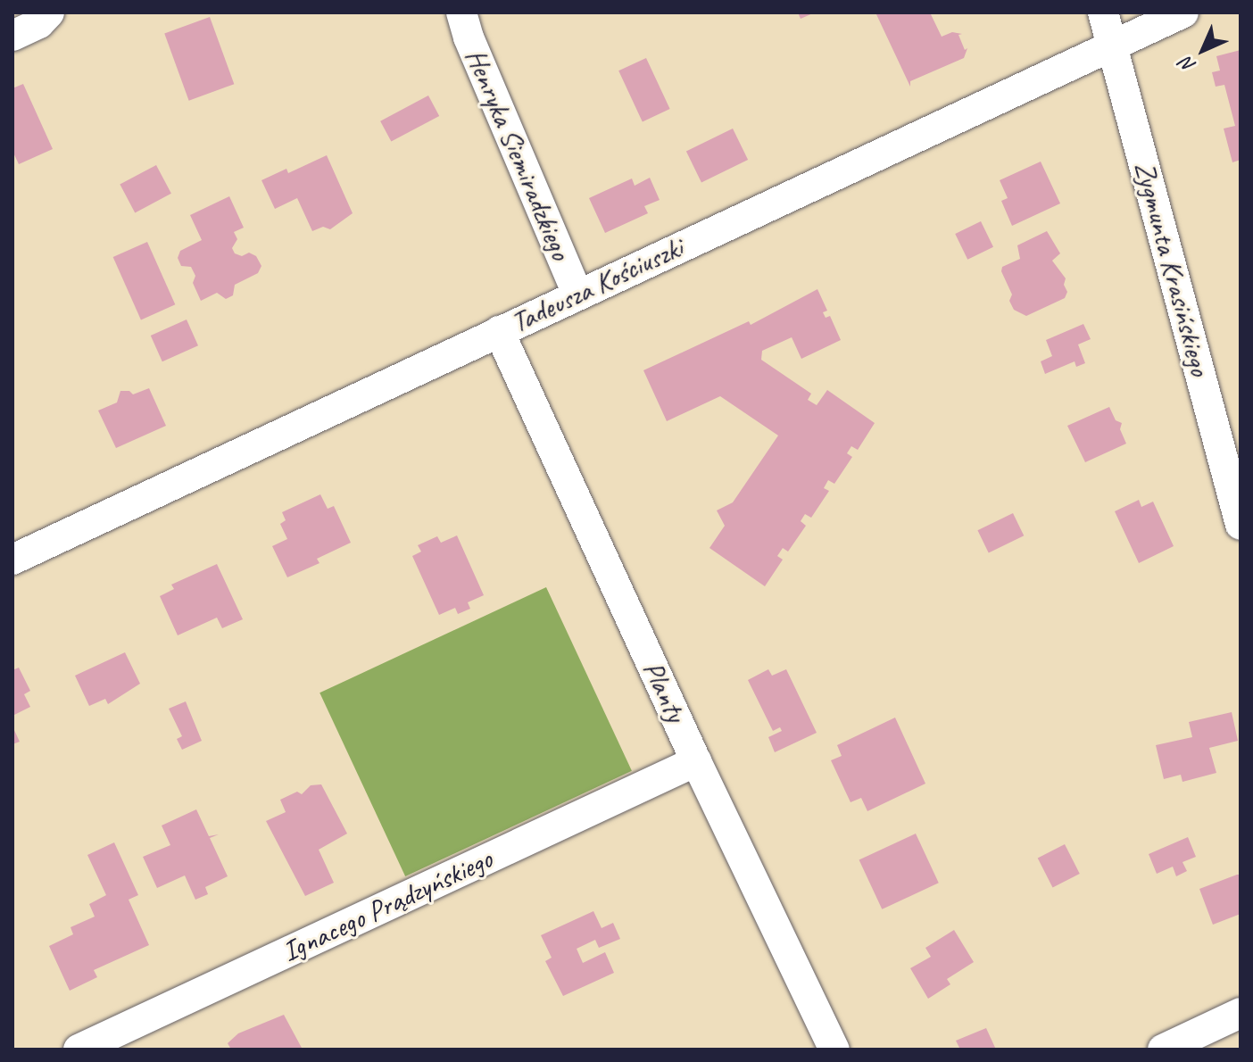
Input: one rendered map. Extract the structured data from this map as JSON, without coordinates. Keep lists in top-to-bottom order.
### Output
{
  "streets": {
    "street": [
      "Henryka Siemiradzkiego",
      "Zygmunta Krasińskiego",
      "Tadeusza Kościuszki",
      "Planty",
      "Ignacego Prądzyńskiego"
    ]
  },
  "crossings": [
    ["Henryka Siemiradzkiego", "Tadeusza Kościuszki"],
    ["Zygmunta Krasińskiego", "Tadeusza Kościuszki"],
    ["Tadeusza Kościuszki", "Planty"],
    ["Planty", "Ignacego Prądzyńskiego"]
  ],
  "north": "bottom left"
}
